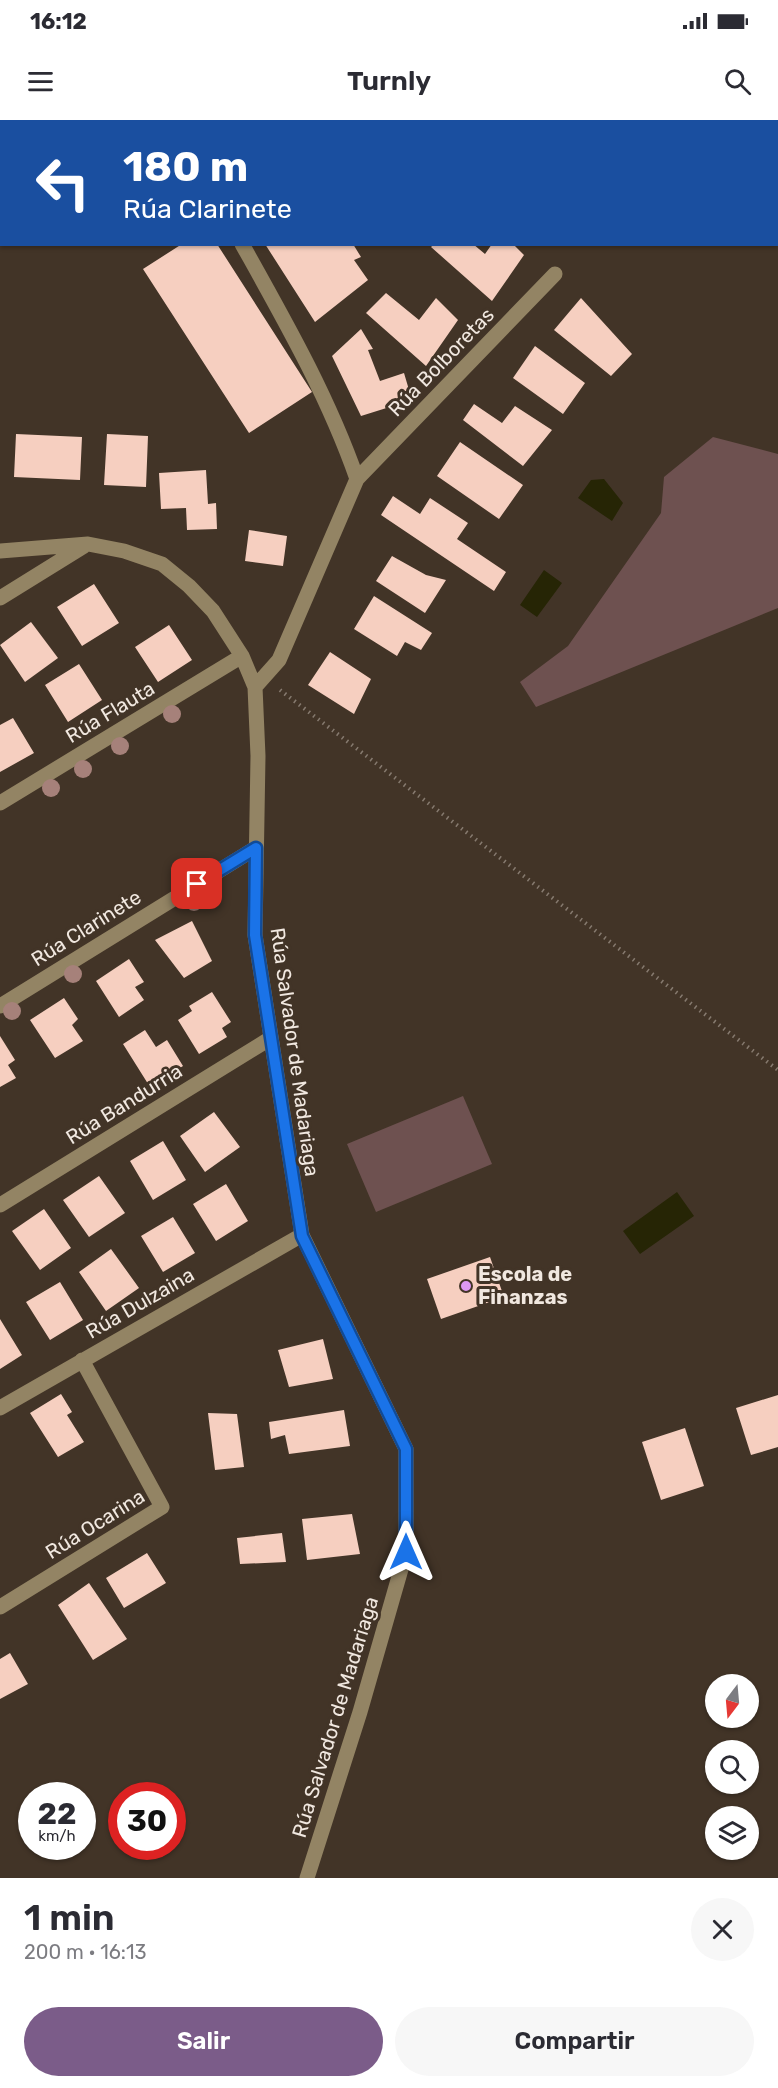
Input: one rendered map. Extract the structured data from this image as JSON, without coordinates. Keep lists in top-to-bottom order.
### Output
{
  "streets": {
    "street": [
      "Rúa Bolboretas",
      "Rúa Flauta",
      "Rúa Clarinete",
      "Rúa Salvador de Madariaga",
      "Rúa Bandurria",
      "Rúa Dulzaina",
      "Rúa Ocarina"
    ]
  },
  "crossings": [
    ["Rúa Clarinete", "Rúa Salvador de Madariaga"],
    ["Rúa Salvador de Madariaga", "Rúa Bandurria"],
    ["Rúa Salvador de Madariaga", "Rúa Dulzaina"],
    ["Rúa Dulzaina", "Rúa Ocarina"]
  ],
  "places": ["Escola de Finanzas"],
  "north": "bottom",
  "page": {
    "status": "16:12",
    "header": "Turnly",
    "turn": ["180 m", "Rúa Clarinete"],
    "speed": "22 km/h",
    "limit": "30",
    "heading": ["1 min", "200 m · 16:13"],
    "buttons": ["Salir", "Compartir"]
  }
}
